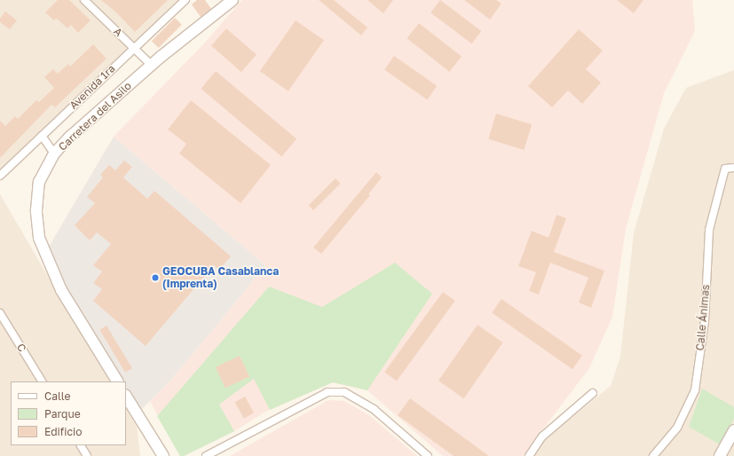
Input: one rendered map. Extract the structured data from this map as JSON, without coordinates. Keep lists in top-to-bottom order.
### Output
{
  "streets": {
    "street": [
      "A",
      "Avenida 1ra",
      "Carretera del Asilo",
      "Calle Ánimas",
      "C"
    ]
  },
  "crossings": [
    ["A", "Avenida 1ra"],
    ["A", "Carretera del Asilo"]
  ],
  "places": ["GEOCUBA Casablanca (Imprenta)"],
  "legend": ["Calle", "Parque", "Edificio"]
}
